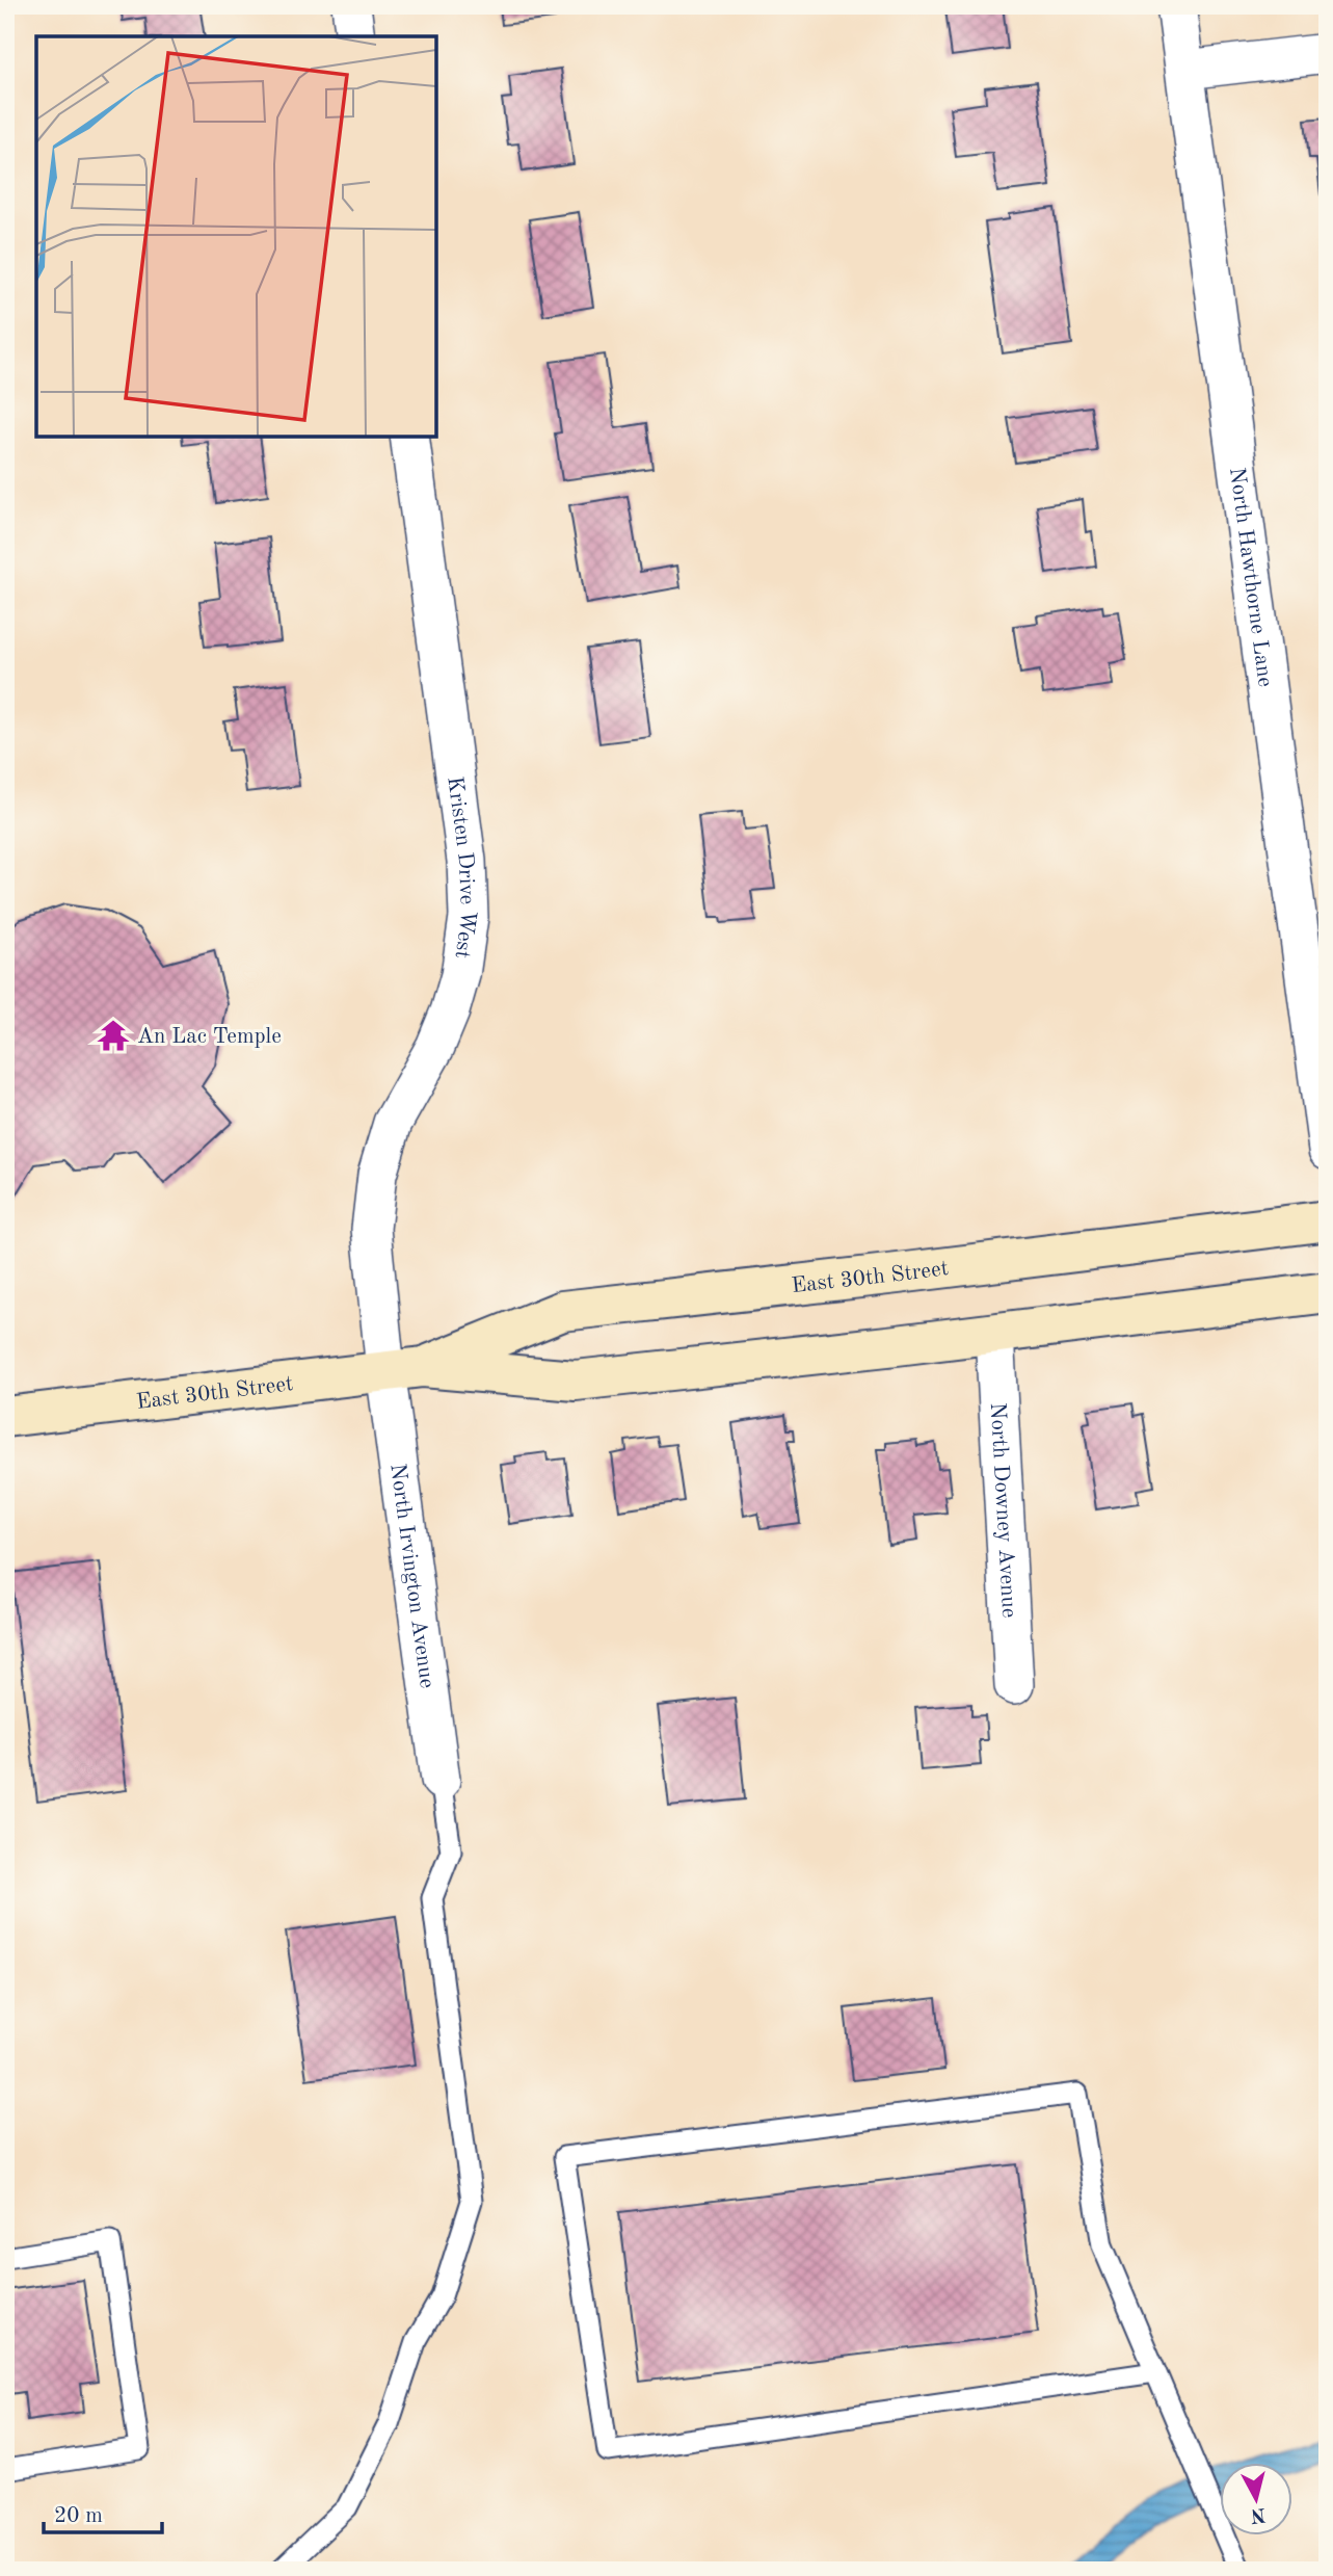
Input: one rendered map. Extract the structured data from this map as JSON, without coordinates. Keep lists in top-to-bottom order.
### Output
{
  "streets": {
    "main road": ["East 30th Street"],
    "street": [
      "North Hawthorne Lane",
      "Kristen Drive West",
      "North Downey Avenue",
      "North Irvington Avenue"
    ]
  },
  "crossings": [
    ["Kristen Drive West", "East 30th Street"],
    ["Kristen Drive West", "North Irvington Avenue"],
    ["East 30th Street", "North Downey Avenue"],
    ["East 30th Street", "North Irvington Avenue"]
  ],
  "places": {
    "temple": ["An Lac Temple"]
  },
  "scale_bar": "20 m",
  "north": "bottom"
}
